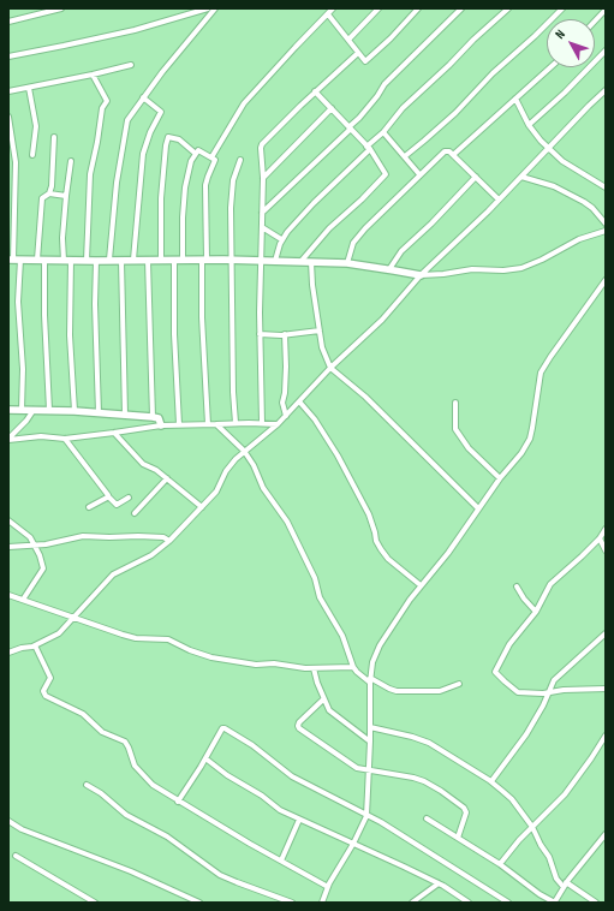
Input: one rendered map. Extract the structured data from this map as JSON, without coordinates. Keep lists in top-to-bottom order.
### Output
{
  "north": "top left"
}
